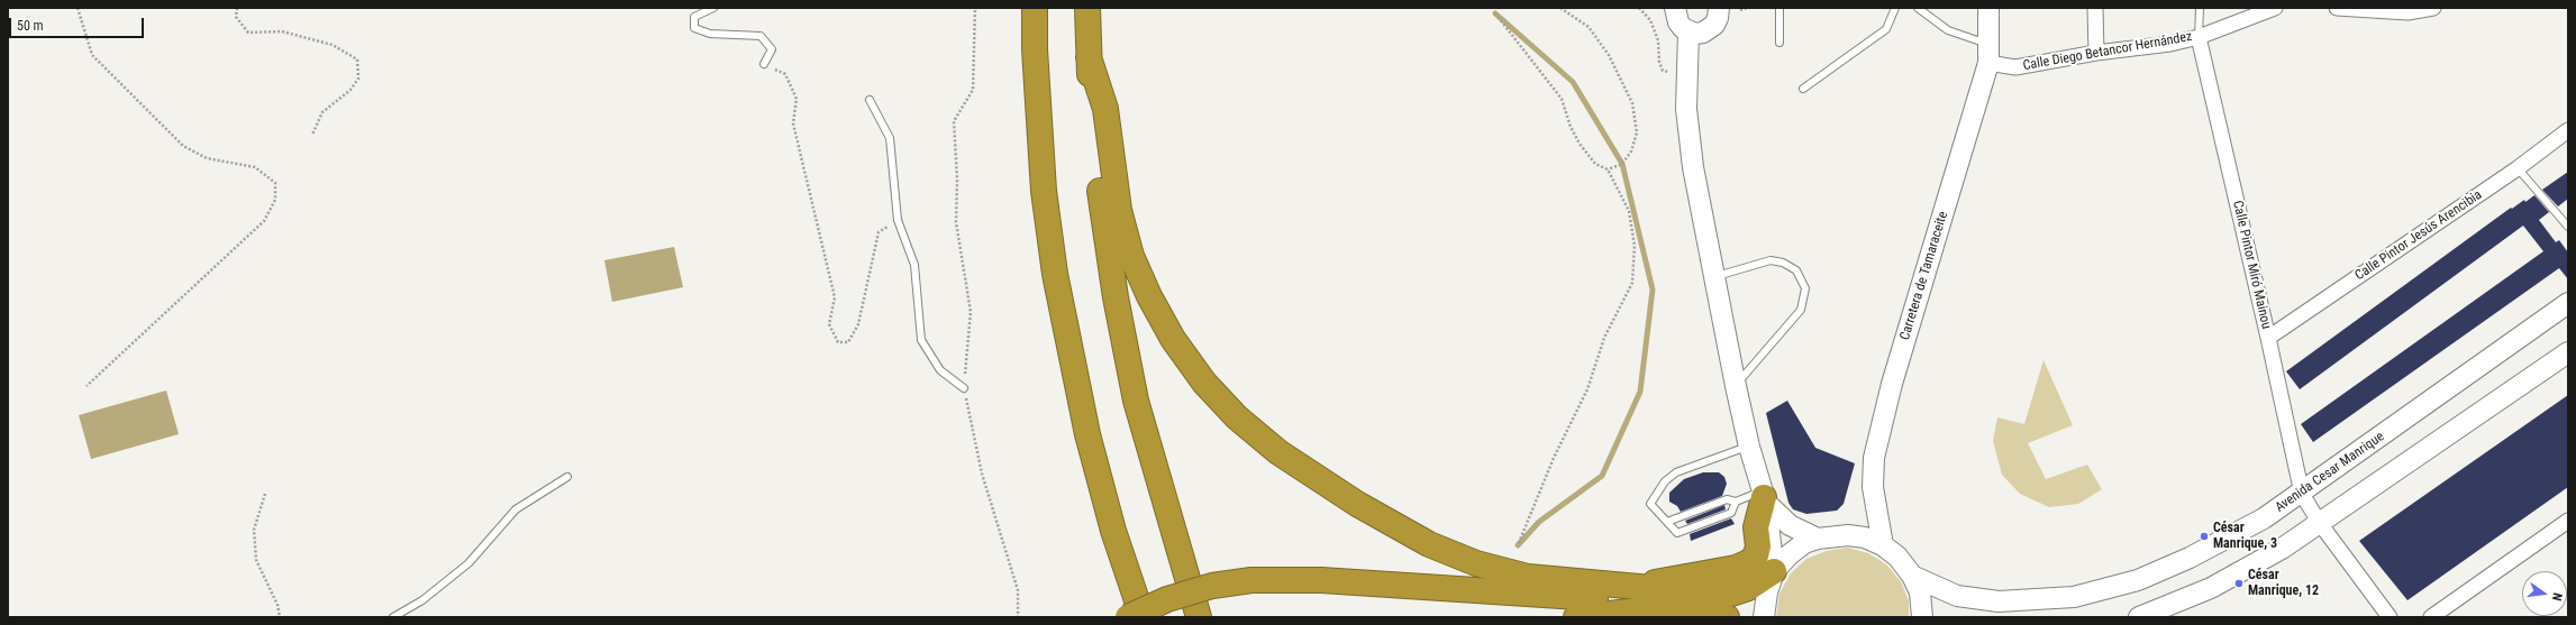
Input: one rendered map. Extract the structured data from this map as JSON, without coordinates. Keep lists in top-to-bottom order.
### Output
{
  "streets": {
    "main road": ["Carretera de Tamaraceite", "Avenida Cesar Manrique"],
    "street": ["Calle Diego Betancor Hernández", "Calle Pintor Jesús Arencibia", "Calle Pintor Miró Mainou"]
  },
  "crossings": [
    ["Calle Diego Betancor Hernández", "Calle Pintor Miró Mainou"],
    ["Calle Diego Betancor Hernández", "Carretera de Tamaraceite"],
    ["Calle Pintor Jesús Arencibia", "Calle Pintor Miró Mainou"],
    ["Calle Pintor Miró Mainou", "Avenida Cesar Manrique"]
  ],
  "places": ["César Manrique, 3", "César Manrique, 12"],
  "scale_bar": "50 m",
  "north": "right"
}
